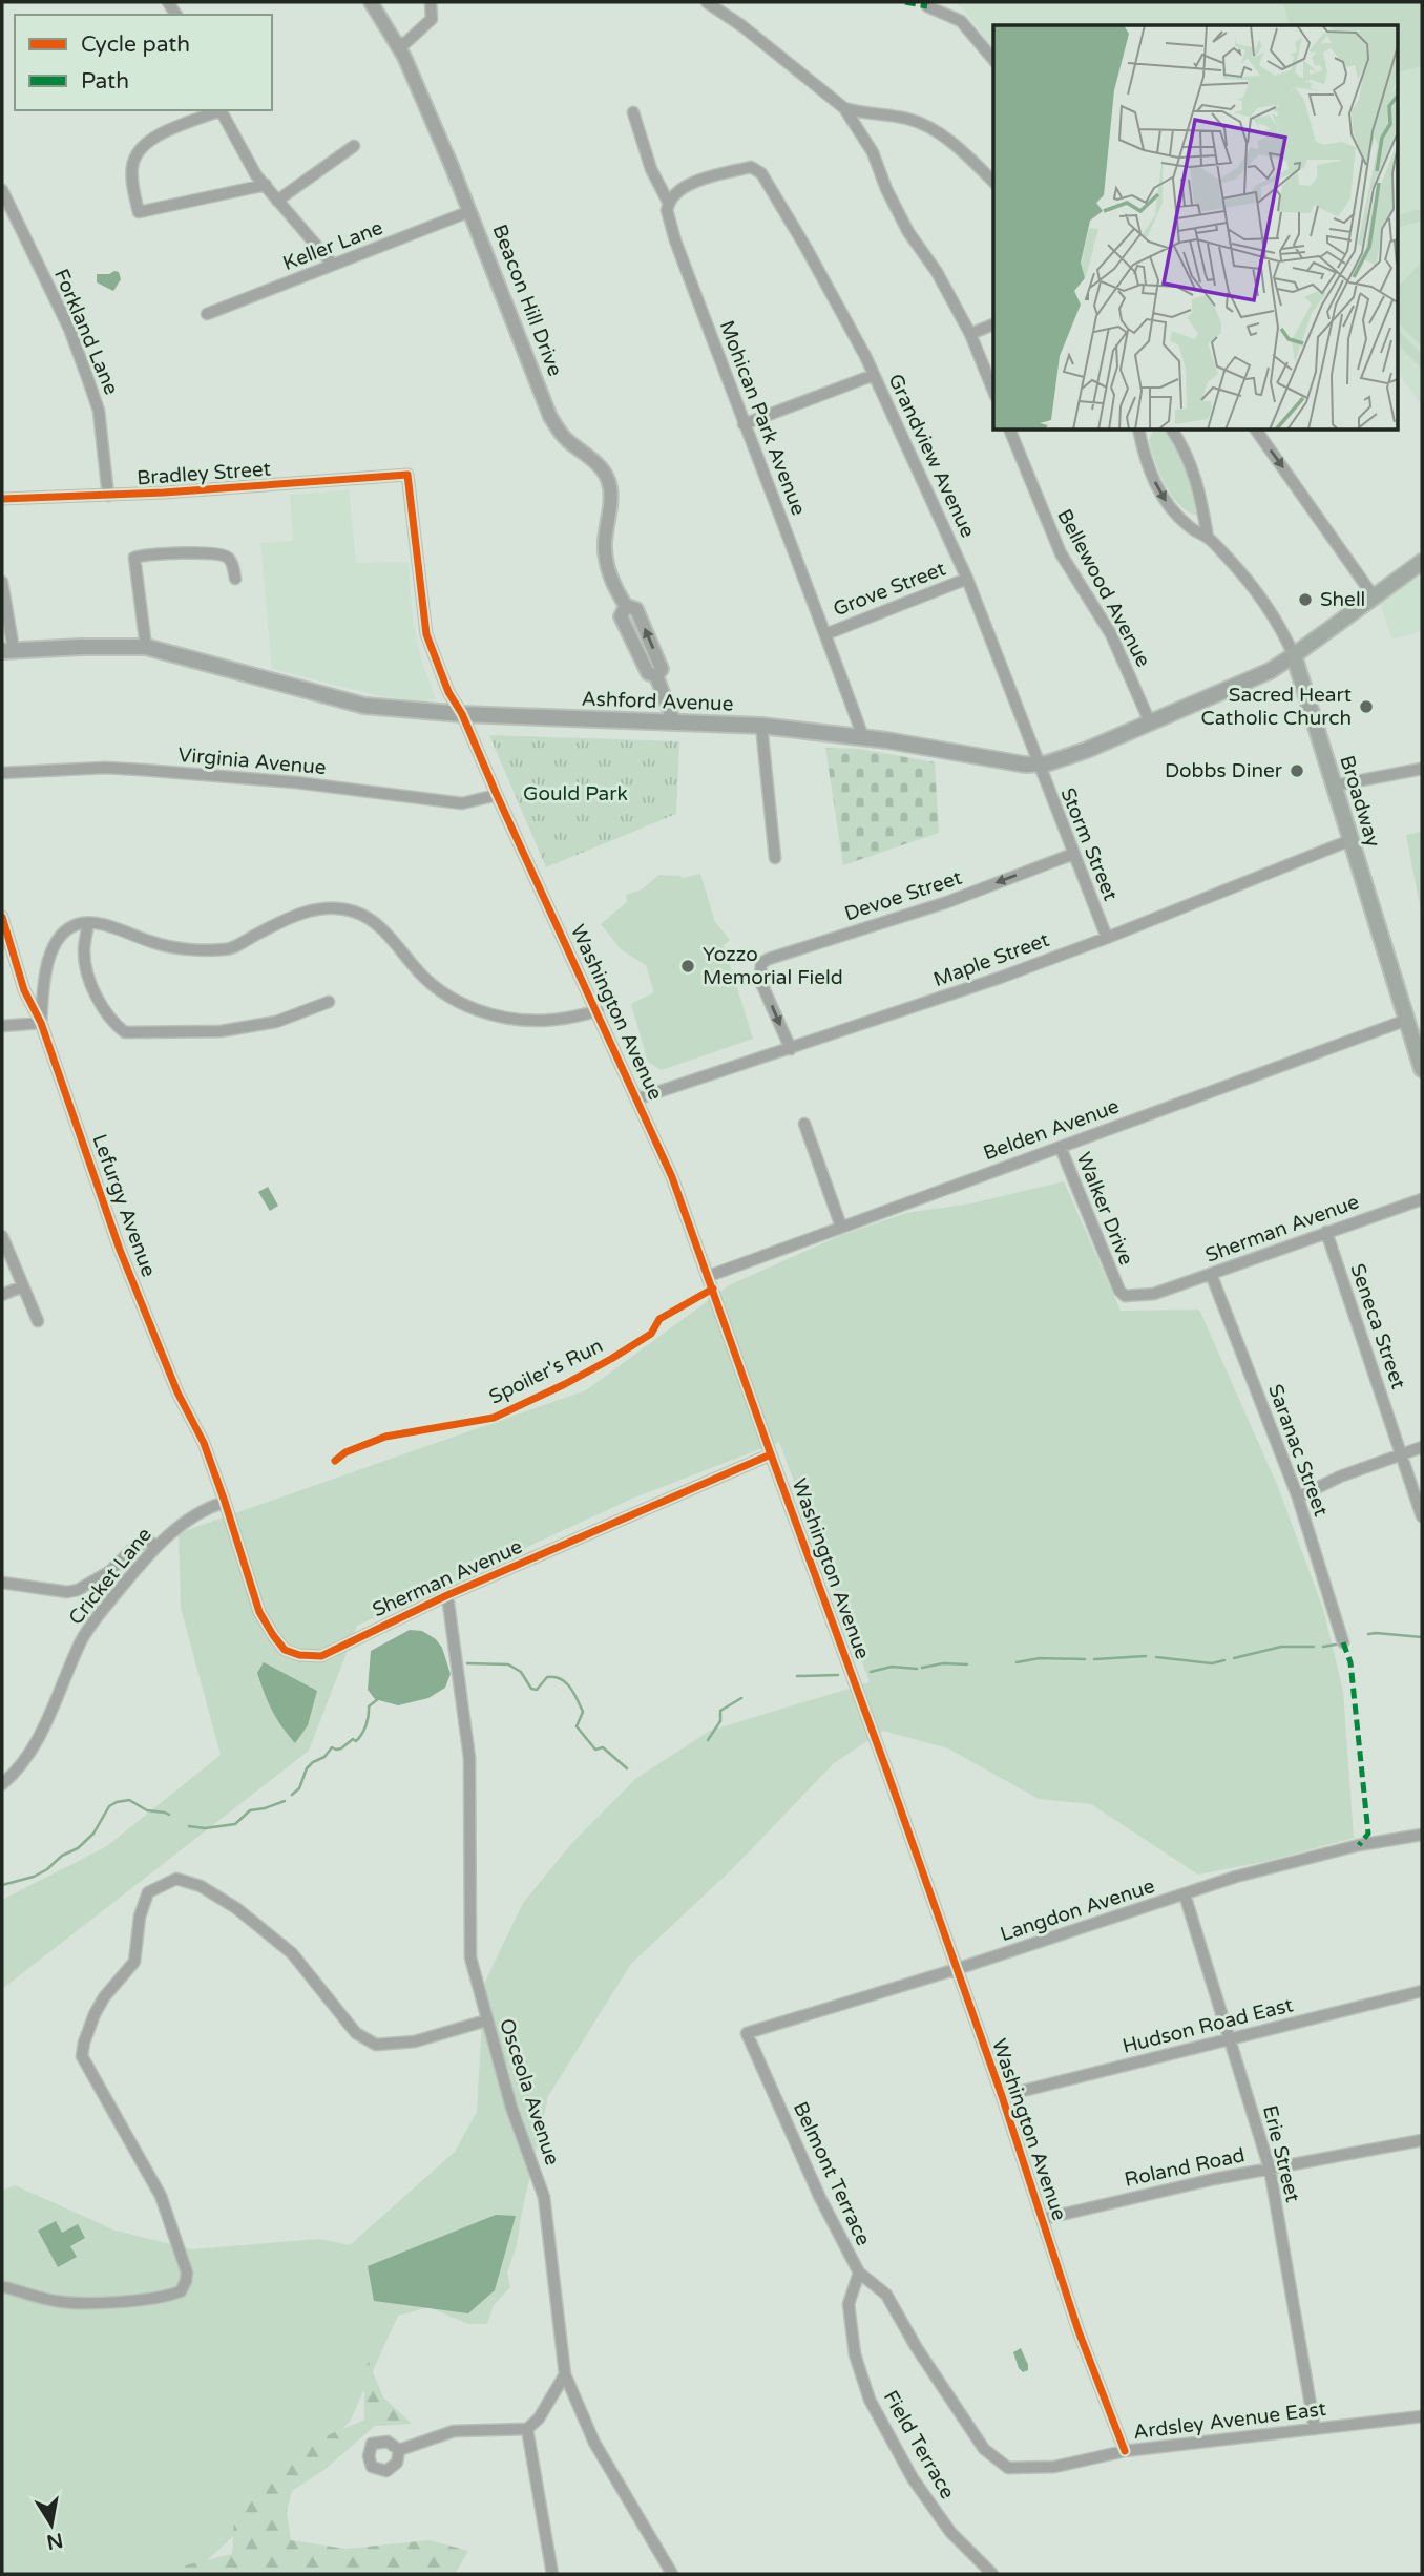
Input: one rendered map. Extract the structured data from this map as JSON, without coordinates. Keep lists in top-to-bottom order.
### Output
{
  "streets": {
    "main road": ["Ashford Avenue", "Broadway"],
    "street": [
      "Keller Lane",
      "Beacon Hill Drive",
      "Forkland Lane",
      "Mohican Park Avenue",
      "Grandview Avenue",
      "Bradley Street",
      "Bellewood Avenue",
      "Grove Street",
      "Virginia Avenue",
      "Storm Street",
      "Devoe Street",
      "Maple Street",
      "Washington Avenue",
      "Belden Avenue",
      "Lefurgy Avenue",
      "Walker Drive",
      "Sherman Avenue",
      "Seneca Street",
      "Saranac Street",
      "Cricket Lane",
      "Langdon Avenue",
      "Hudson Road East",
      "Osceola Avenue",
      "Erie Street",
      "Roland Road",
      "Belmont Terrace",
      "Ardsley Avenue East",
      "Field Terrace"
    ],
    "cycle path": ["Spoiler's Run"]
  },
  "crossings": [
    ["Keller Lane", "Beacon Hill Drive"],
    ["Beacon Hill Drive", "Ashford Avenue"],
    ["Forkland Lane", "Bradley Street"],
    ["Mohican Park Avenue", "Grandview Avenue"],
    ["Mohican Park Avenue", "Grove Street"],
    ["Mohican Park Avenue", "Ashford Avenue"],
    ["Grandview Avenue", "Grove Street"],
    ["Grandview Avenue", "Ashford Avenue"],
    ["Grandview Avenue", "Storm Street"],
    ["Bradley Street", "Washington Avenue"],
    ["Bellewood Avenue", "Ashford Avenue"],
    ["Ashford Avenue", "Broadway"],
    ["Ashford Avenue", "Storm Street"],
    ["Ashford Avenue", "Washington Avenue"],
    ["Virginia Avenue", "Washington Avenue"],
    ["Broadway", "Maple Street"],
    ["Broadway", "Belden Avenue"],
    ["Storm Street", "Devoe Street"],
    ["Storm Street", "Maple Street"],
    ["Devoe Street", "Maple Street"],
    ["Maple Street", "Washington Avenue"],
    ["Washington Avenue", "Belden Avenue"],
    ["Washington Avenue", "Sherman Avenue"],
    ["Washington Avenue", "Langdon Avenue"],
    ["Washington Avenue", "Hudson Road East"],
    ["Washington Avenue", "Roland Road"],
    ["Washington Avenue", "Ardsley Avenue East"],
    ["Belden Avenue", "Walker Drive"],
    ["Lefurgy Avenue", "Sherman Avenue"],
    ["Lefurgy Avenue", "Cricket Lane"],
    ["Walker Drive", "Sherman Avenue"],
    ["Sherman Avenue", "Seneca Street"],
    ["Sherman Avenue", "Saranac Street"],
    ["Sherman Avenue", "Cricket Lane"],
    ["Sherman Avenue", "Osceola Avenue"],
    ["Langdon Avenue", "Erie Street"],
    ["Langdon Avenue", "Belmont Terrace"],
    ["Hudson Road East", "Erie Street"],
    ["Erie Street", "Roland Road"],
    ["Erie Street", "Ardsley Avenue East"],
    ["Belmont Terrace", "Ardsley Avenue East"],
    ["Belmont Terrace", "Field Terrace"]
  ],
  "one_way": ["Devoe Street"],
  "parks": ["Gould Park"],
  "places": [
    "Shell",
    "Sacred Heart Catholic Church",
    "Dobbs Diner",
    "Yozzo Memorial Field"
  ],
  "legend": ["Cycle path", "Path"],
  "north": "bottom"
}
